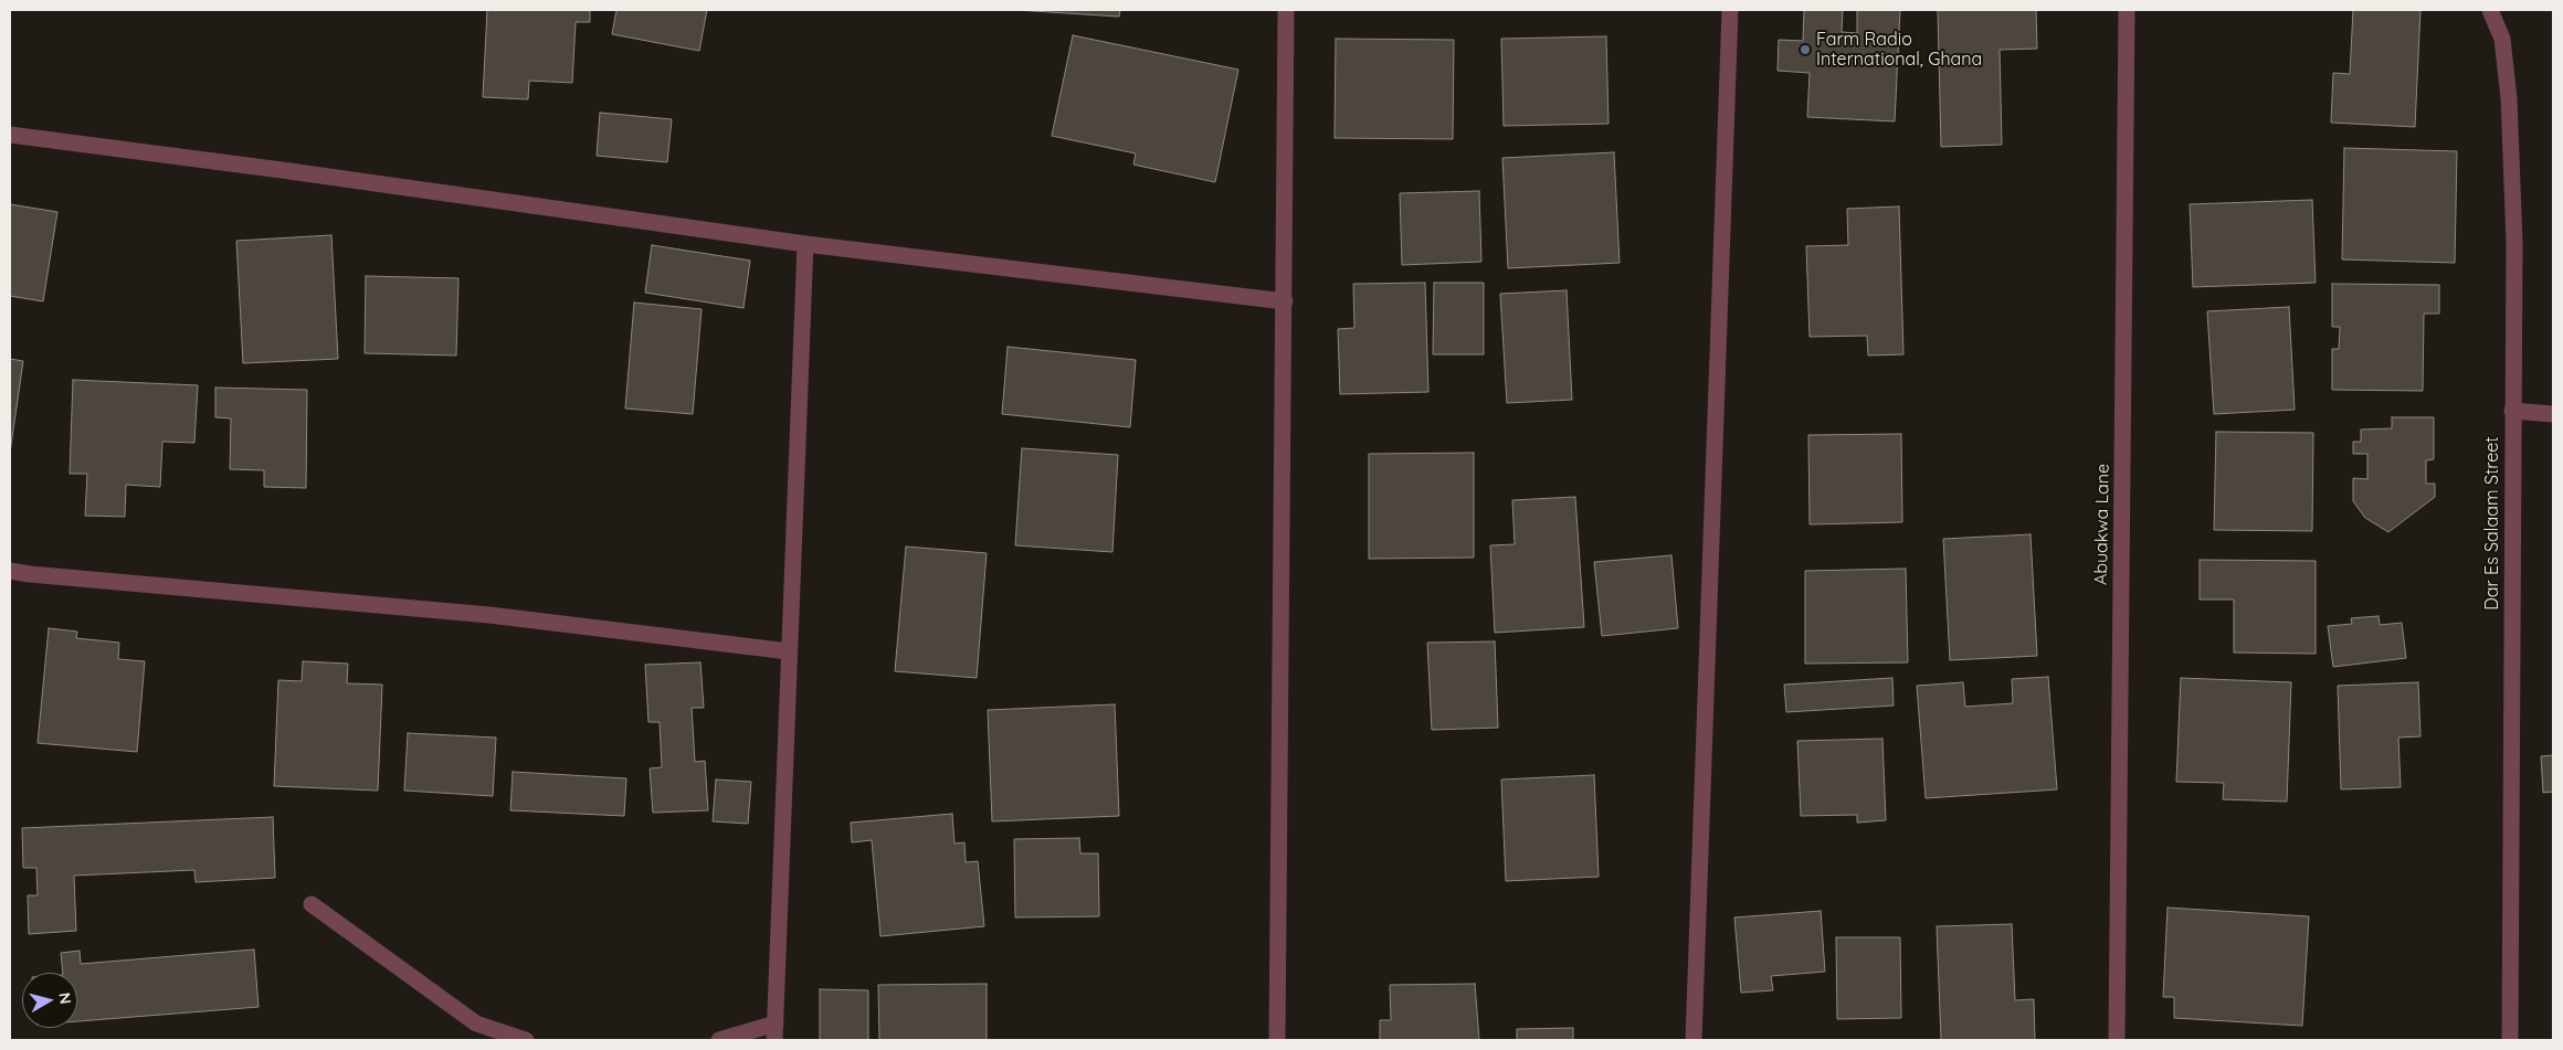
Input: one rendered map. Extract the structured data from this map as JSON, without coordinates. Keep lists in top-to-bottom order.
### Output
{
  "streets": {
    "street": ["Dar Es Salaam Street", "Abuakwa Lane"]
  },
  "places": ["Farm Radio International, Ghana"],
  "north": "right"
}
